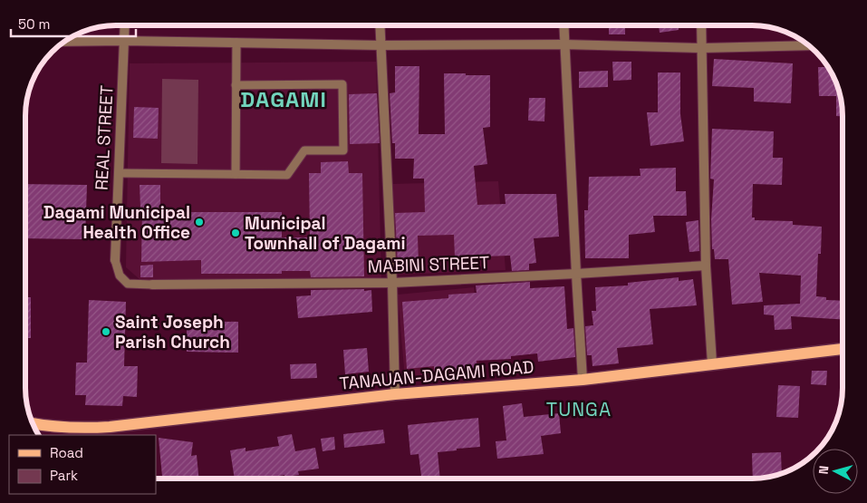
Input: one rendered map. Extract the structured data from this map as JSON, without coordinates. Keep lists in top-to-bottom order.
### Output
{
  "streets": {
    "main road": ["TANAUAN-DAGAMI ROAD"],
    "street": ["REAL STREET", "MABINI STREET"]
  },
  "districts": ["DAGAMI", "TUNGA"],
  "places": ["Dagami Municipal Health Office", "Municipal Townhall of Dagami", "Saint Joseph Parish Church"],
  "legend": ["Road", "Park"],
  "scale_bar": "50 m",
  "north": "left"
}
